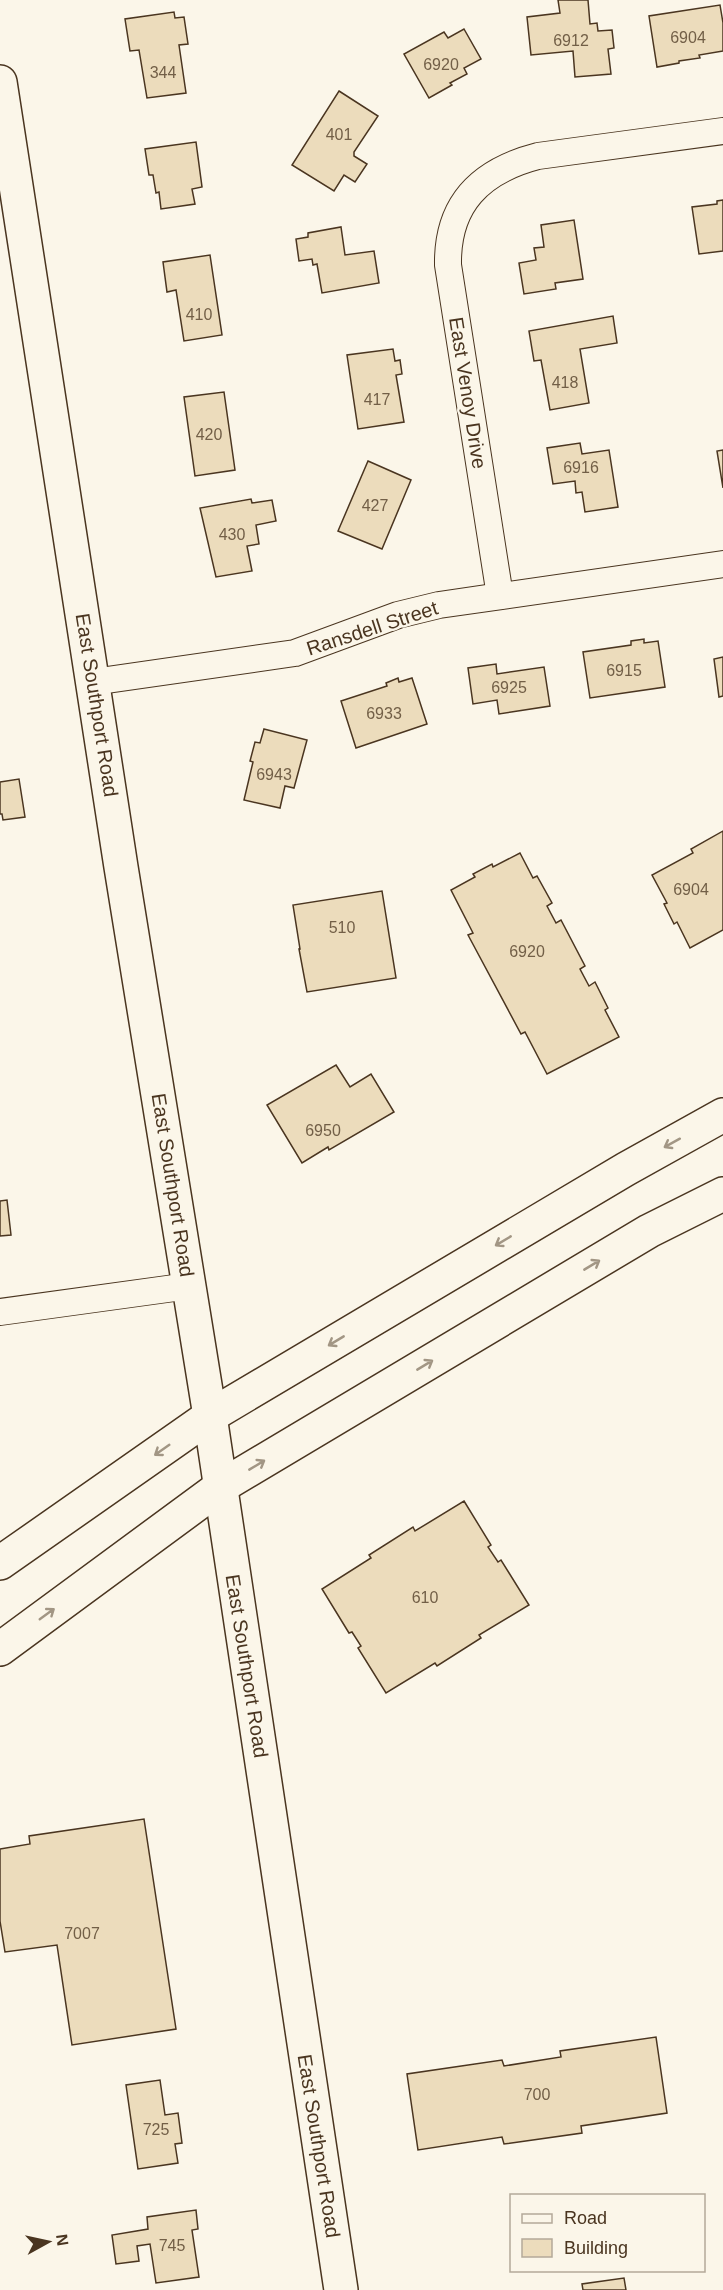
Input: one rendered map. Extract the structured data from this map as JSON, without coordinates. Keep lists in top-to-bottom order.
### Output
{
  "streets": {
    "main road": ["East Southport Road"],
    "street": ["East Venoy Drive", "Ransdell Street"]
  },
  "crossings": [
    ["East Venoy Drive", "Ransdell Street"],
    ["Ransdell Street", "East Southport Road"]
  ],
  "house_numbers": [
    "6904",
    "6912",
    "6920",
    "344",
    "401",
    "410",
    "418",
    "417",
    "420",
    "6916",
    "427",
    "430",
    "6915",
    "6925",
    "6933",
    "6943",
    "6904",
    "510",
    "6920",
    "6950",
    "610",
    "7007",
    "700",
    "725",
    "745"
  ],
  "legend": ["Road", "Building"],
  "north": "right"
}
